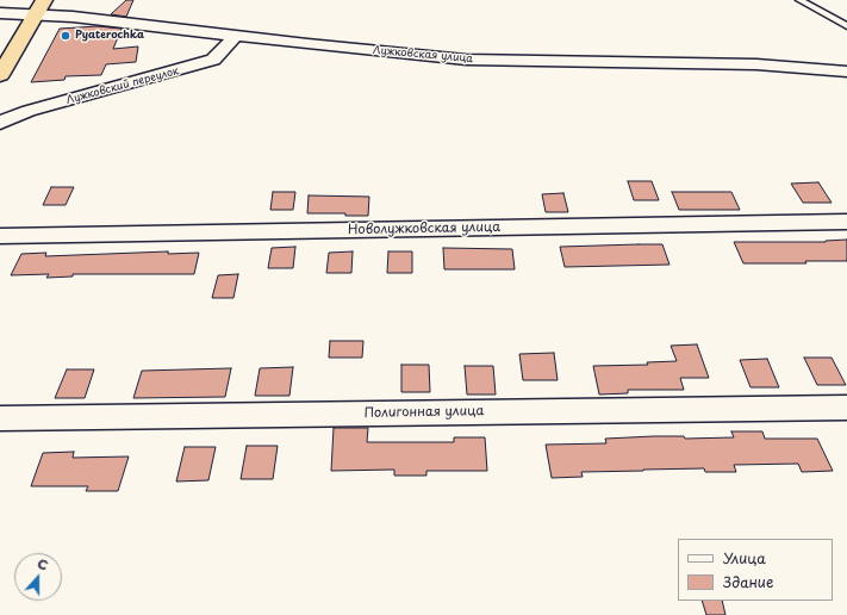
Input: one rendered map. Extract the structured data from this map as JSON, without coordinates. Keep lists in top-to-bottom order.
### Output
{
  "streets": {
    "street": [
      "Лужковская улица",
      "Лужковский переулок",
      "Новолужковская улица",
      "Полигонная улица"
    ]
  },
  "crossings": [
    ["Лужковская улица", "Лужковский переулок"]
  ],
  "places": ["Pyaterochka"],
  "legend": ["Улица", "Здание"],
  "north": "top"
}
